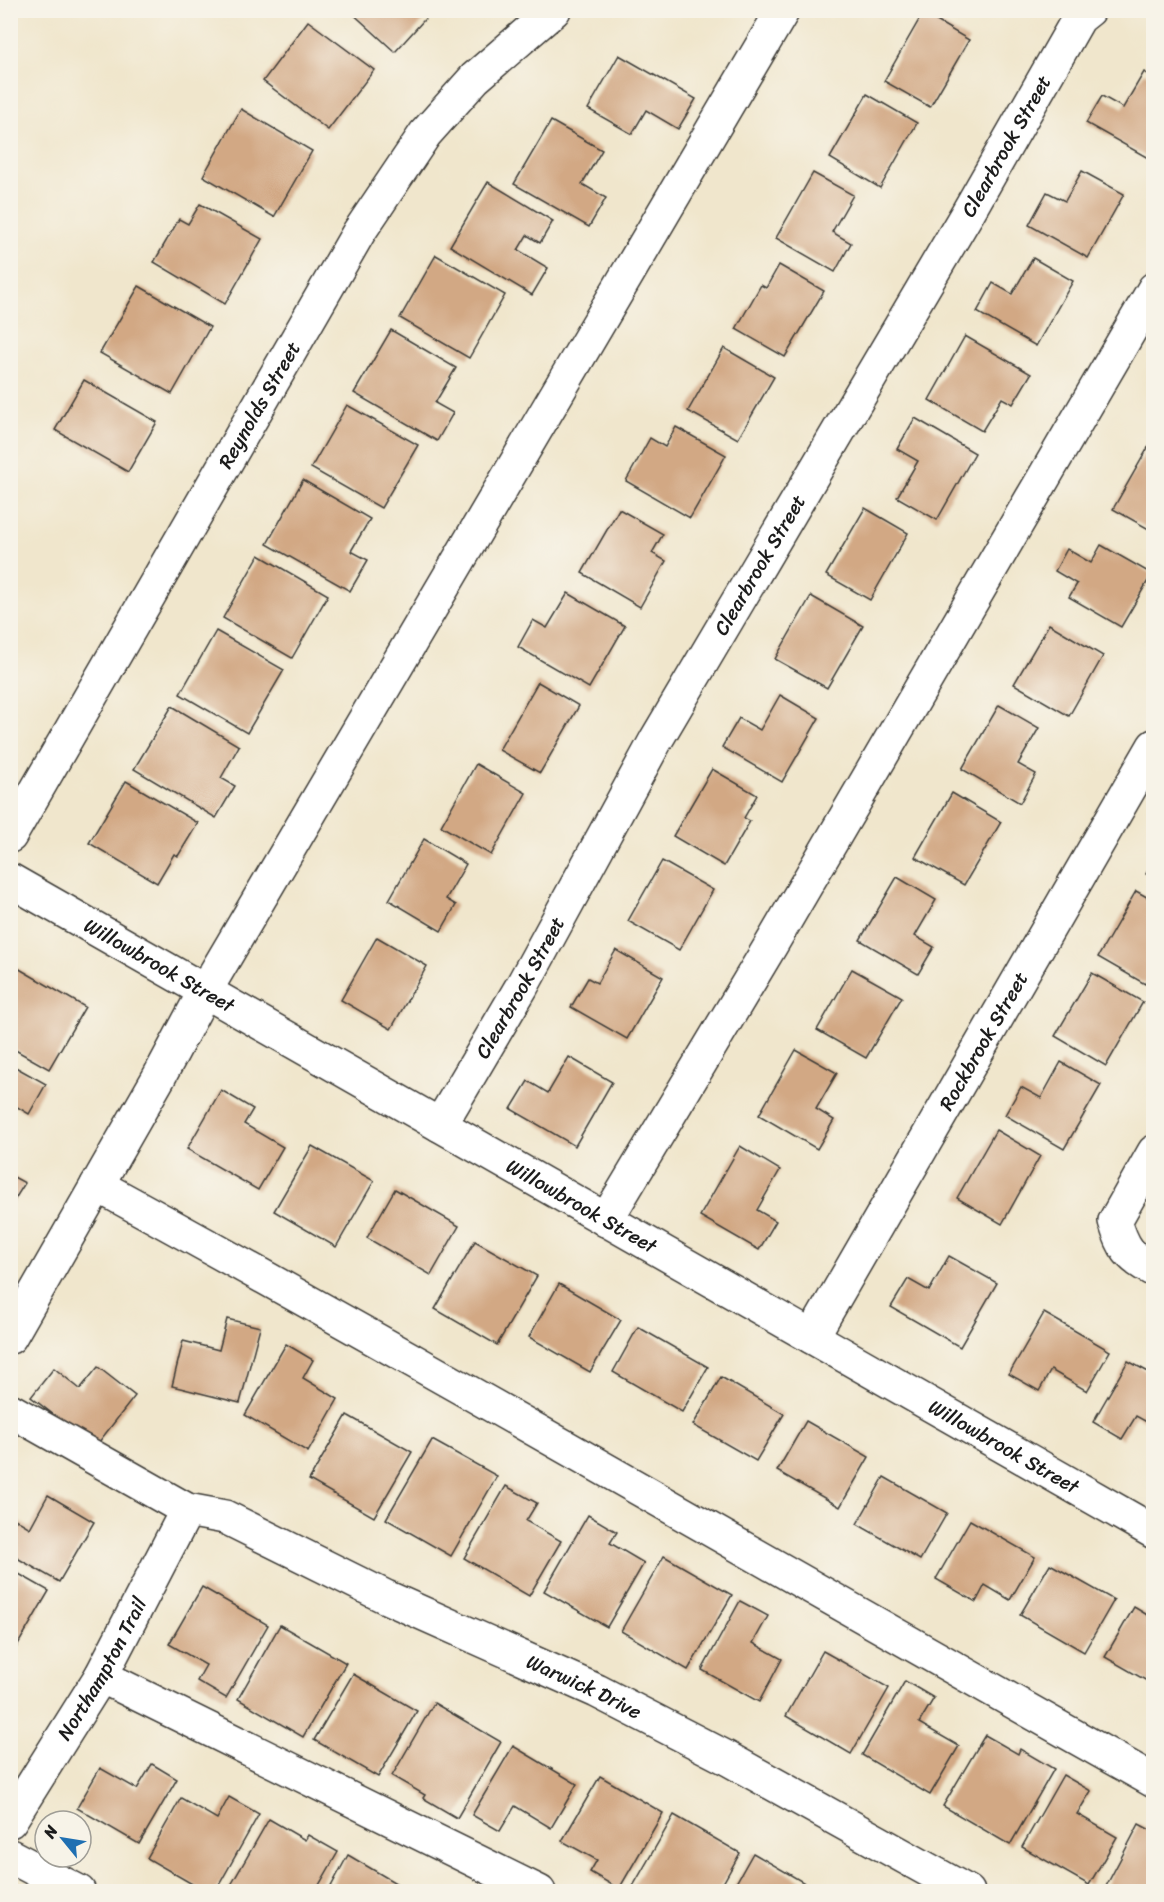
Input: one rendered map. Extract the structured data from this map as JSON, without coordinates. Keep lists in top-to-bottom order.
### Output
{
  "streets": {
    "street": [
      "Clearbrook Street",
      "Reynolds Street",
      "Willowbrook Street",
      "Rockbrook Street",
      "Northampton Trail",
      "Warwick Drive"
    ]
  },
  "crossings": [
    ["Clearbrook Street", "Willowbrook Street"],
    ["Willowbrook Street", "Rockbrook Street"],
    ["Northampton Trail", "Warwick Drive"]
  ],
  "north": "top left"
}
